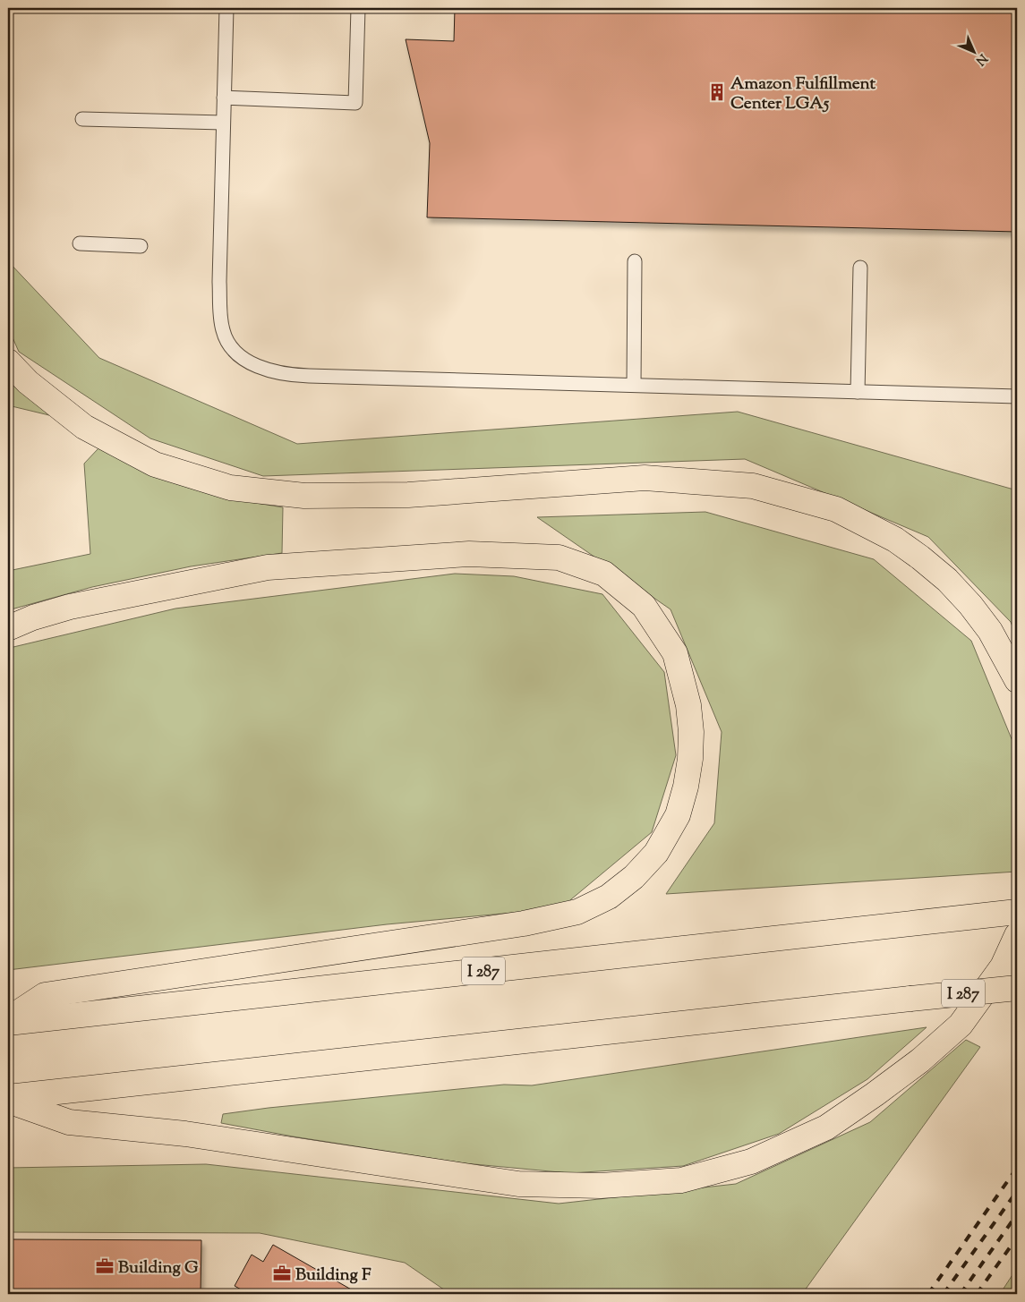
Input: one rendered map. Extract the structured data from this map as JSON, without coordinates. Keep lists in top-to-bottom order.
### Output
{
  "streets": {
    "highway": ["I 287"]
  },
  "places": {
    "building": ["Amazon Fulfillment Center LGA5"],
    "office": ["Building G", "Building F"]
  },
  "north": "bottom right"
}
